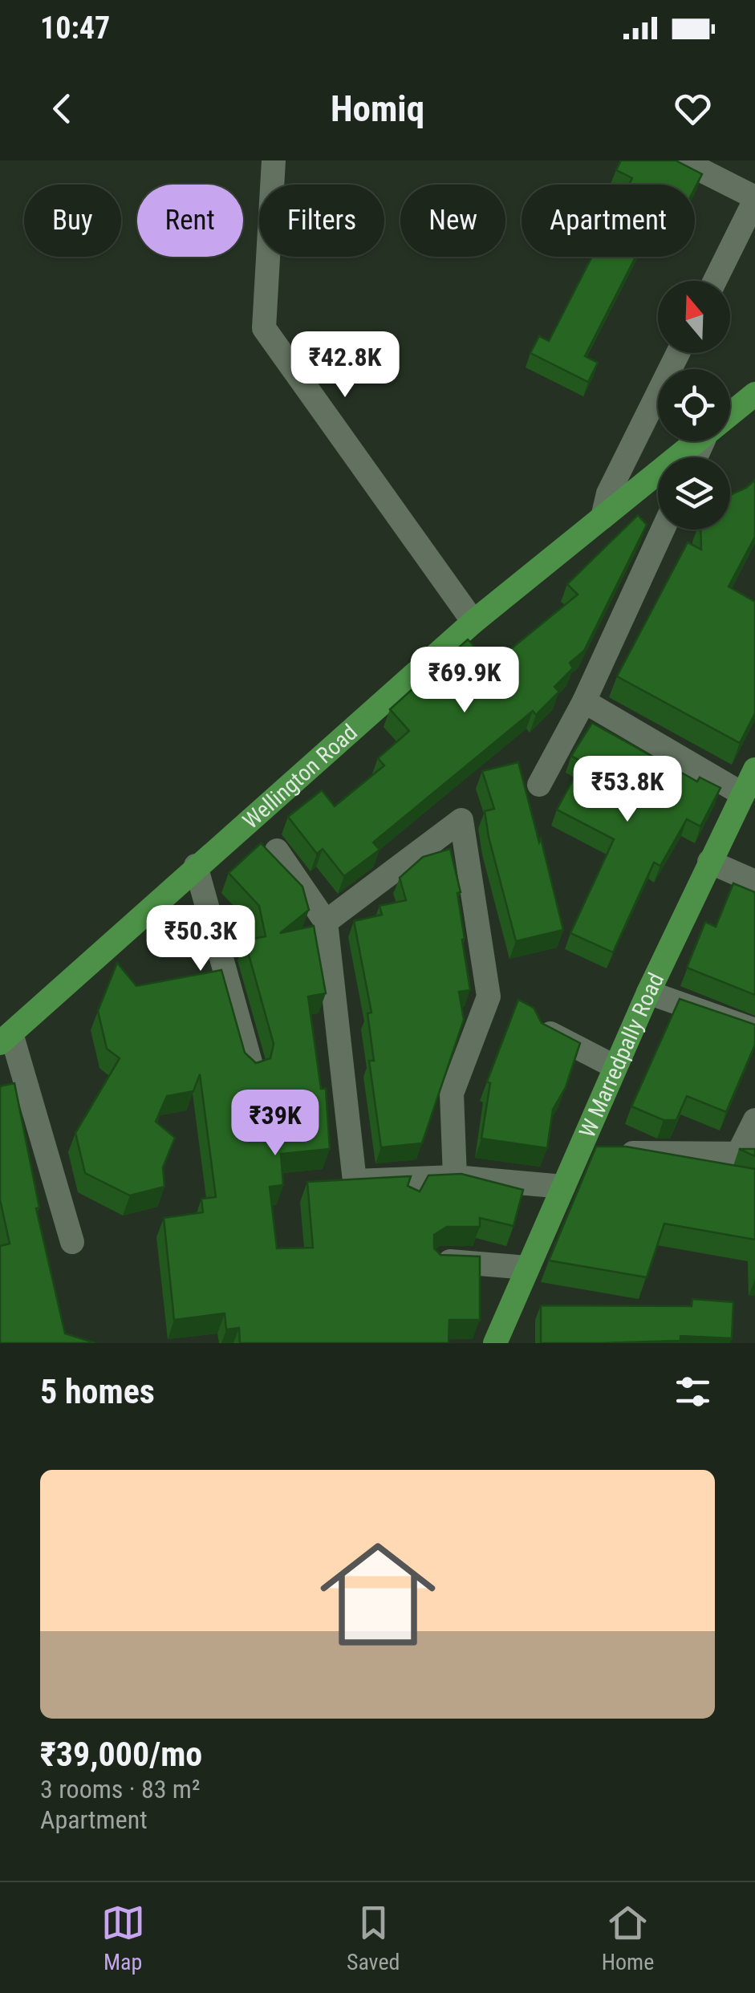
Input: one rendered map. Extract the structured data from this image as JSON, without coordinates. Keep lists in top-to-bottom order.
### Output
{
  "streets": {
    "main road": ["Wellington Road", "W Marredpally Road"]
  },
  "north": "top",
  "page": {
    "status": "10:47",
    "header": "Homiq",
    "chip": [
      "Buy",
      "Rent",
      "Filters",
      "New",
      "Apartment"
    ],
    "price": [
      "₹42.8K",
      "₹69.9K",
      "₹53.8K",
      "₹50.3K",
      "₹39K"
    ],
    "heading": "5 homes",
    "list": [
      {
        "name": "₹39,000/mo",
        "note": "3 rooms · 83 m² · Apartment"
      }
    ],
    "tabs": ["Map", "Saved", "Home"]
  }
}
